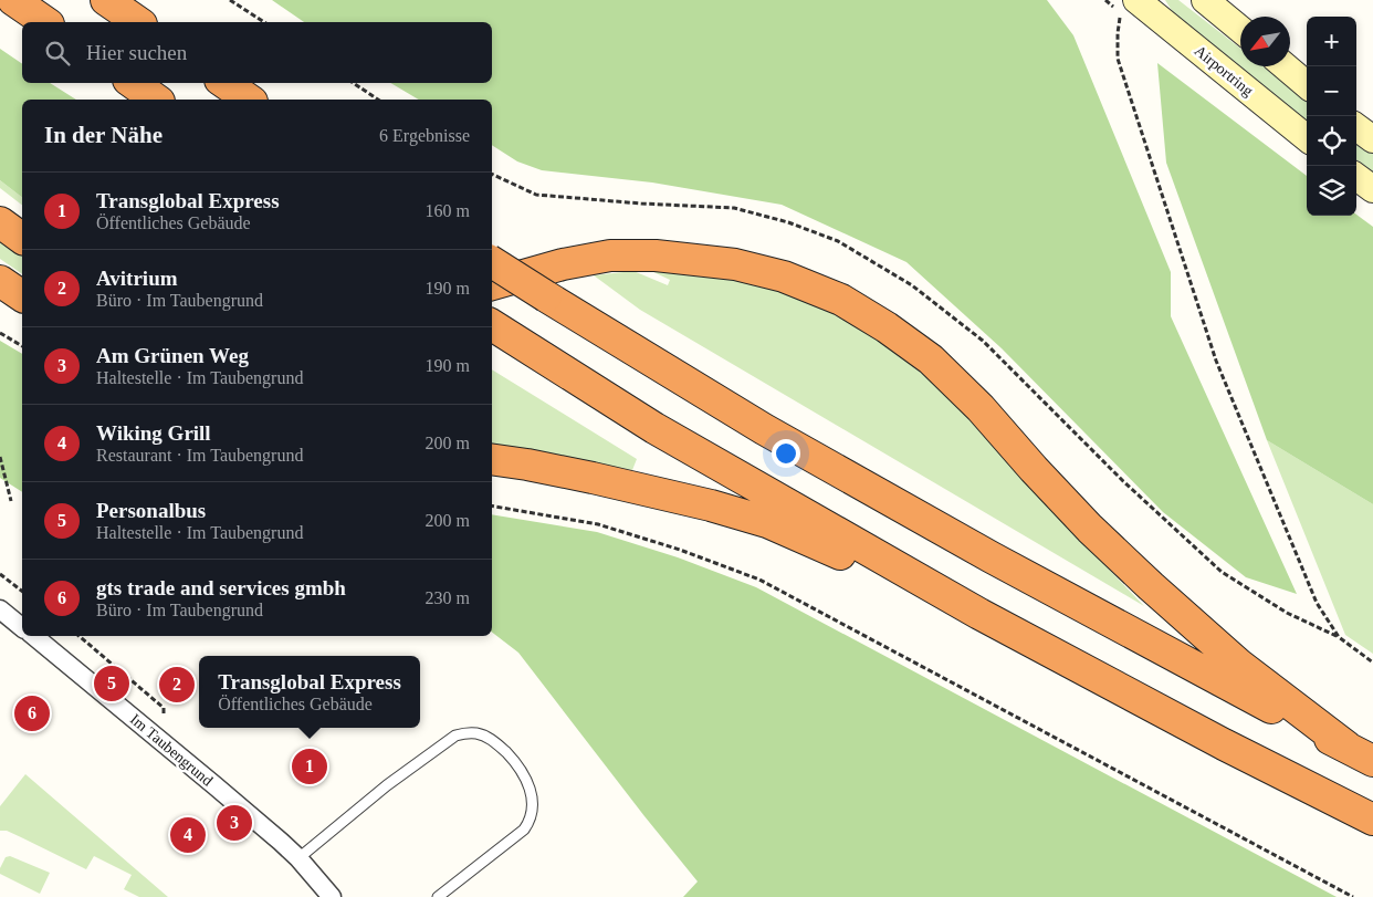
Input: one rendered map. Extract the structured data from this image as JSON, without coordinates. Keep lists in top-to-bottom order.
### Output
{
  "streets": {
    "street": ["Airportring", "Im Taubengrund"]
  },
  "north": "bottom left",
  "page": {
    "map_buttons": ["+", "−"],
    "search": "Hier suchen",
    "heading": ["In der Nähe", "6 Ergebnisse"],
    "list": [
      {
        "mark": "1",
        "name": "Transglobal Express",
        "note": "Öffentliches Gebäude",
        "value": "160 m"
      },
      {
        "mark": "2",
        "name": "Avitrium",
        "note": "Büro · Im Taubengrund",
        "value": "190 m"
      },
      {
        "mark": "3",
        "name": "Am Grünen Weg",
        "note": "Haltestelle · Im Taubengrund",
        "value": "190 m"
      },
      {
        "mark": "4",
        "name": "Wiking Grill",
        "note": "Restaurant · Im Taubengrund",
        "value": "200 m"
      },
      {
        "mark": "5",
        "name": "Personalbus",
        "note": "Haltestelle · Im Taubengrund",
        "value": "200 m"
      },
      {
        "mark": "6",
        "name": "gts trade and services gmbh",
        "note": "Büro · Im Taubengrund",
        "value": "230 m"
      }
    ],
    "popup": ["Transglobal Express", "Öffentliches Gebäude"],
    "pins": [
      "5",
      "2",
      "6",
      "1",
      "3",
      "4"
    ]
  }
}
